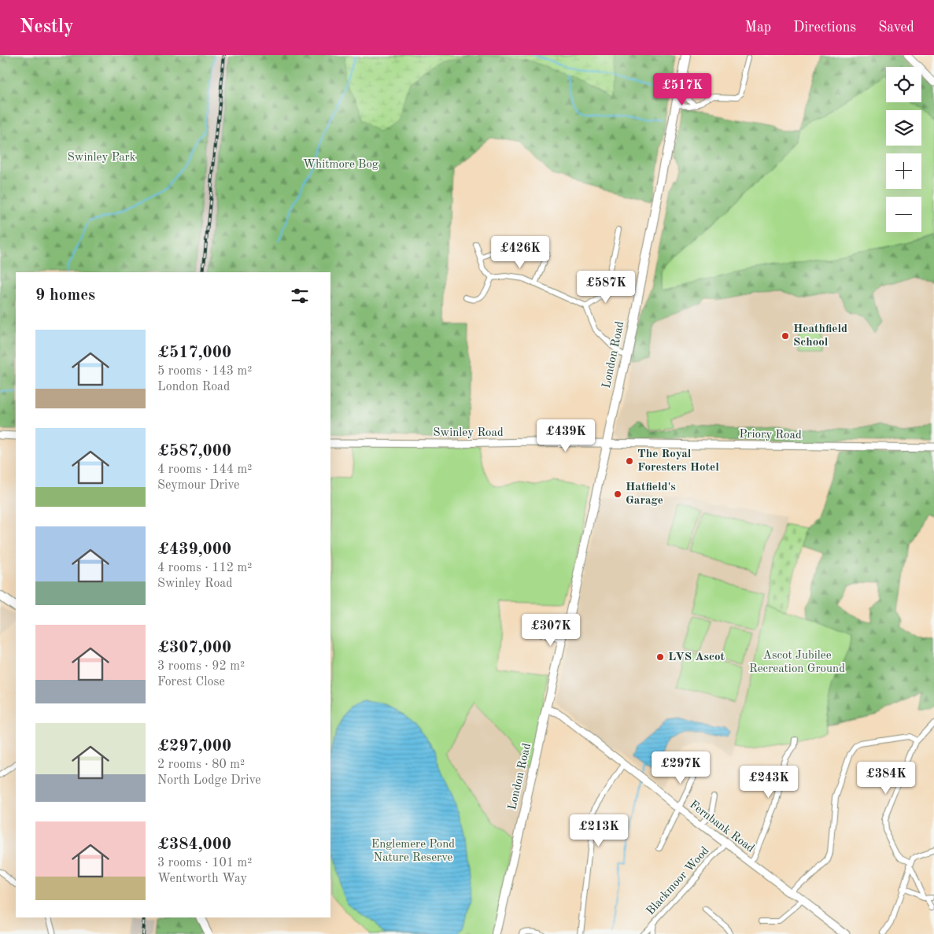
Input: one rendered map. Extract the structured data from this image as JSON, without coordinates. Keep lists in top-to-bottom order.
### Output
{
  "streets": {
    "main road": [
      "London Road",
      "Swinley Road",
      "Priory Road",
      "Fernbank Road"
    ],
    "street": ["Blackmoor Wood"]
  },
  "crossings": [
    ["London Road", "Swinley Road"],
    ["London Road", "Priory Road"],
    ["London Road", "Fernbank Road"],
    ["Swinley Road", "Priory Road"],
    ["Fernbank Road", "Blackmoor Wood"]
  ],
  "parks": [
    "Swinley Park",
    "Whitmore Bog",
    "Ascot Jubilee Recreation Ground",
    "Englemere Pond Nature Reserve"
  ],
  "places": [
    "Heathfield School",
    "The Royal Foresters Hotel",
    "Hatfield's Garage",
    "LVS Ascot"
  ],
  "page": {
    "header": "Nestly",
    "nav": ["Map", "Directions", "Saved"],
    "map_buttons": ["+", "−"],
    "price": [
      "£517K",
      "£426K",
      "£587K",
      "£439K",
      "£307K",
      "£297K",
      "£384K",
      "£243K",
      "£213K"
    ],
    "heading": "9 homes",
    "list": [
      {
        "name": "£517,000",
        "note": "5 rooms · 143 m² · London Road"
      },
      {
        "name": "£587,000",
        "note": "4 rooms · 144 m² · Seymour Drive"
      },
      {
        "name": "£439,000",
        "note": "4 rooms · 112 m² · Swinley Road"
      },
      {
        "name": "£307,000",
        "note": "3 rooms · 92 m² · Forest Close"
      },
      {
        "name": "£297,000",
        "note": "2 rooms · 80 m² · North Lodge Drive"
      },
      {
        "name": "£384,000",
        "note": "3 rooms · 101 m² · Wentworth Way"
      }
    ]
  }
}
